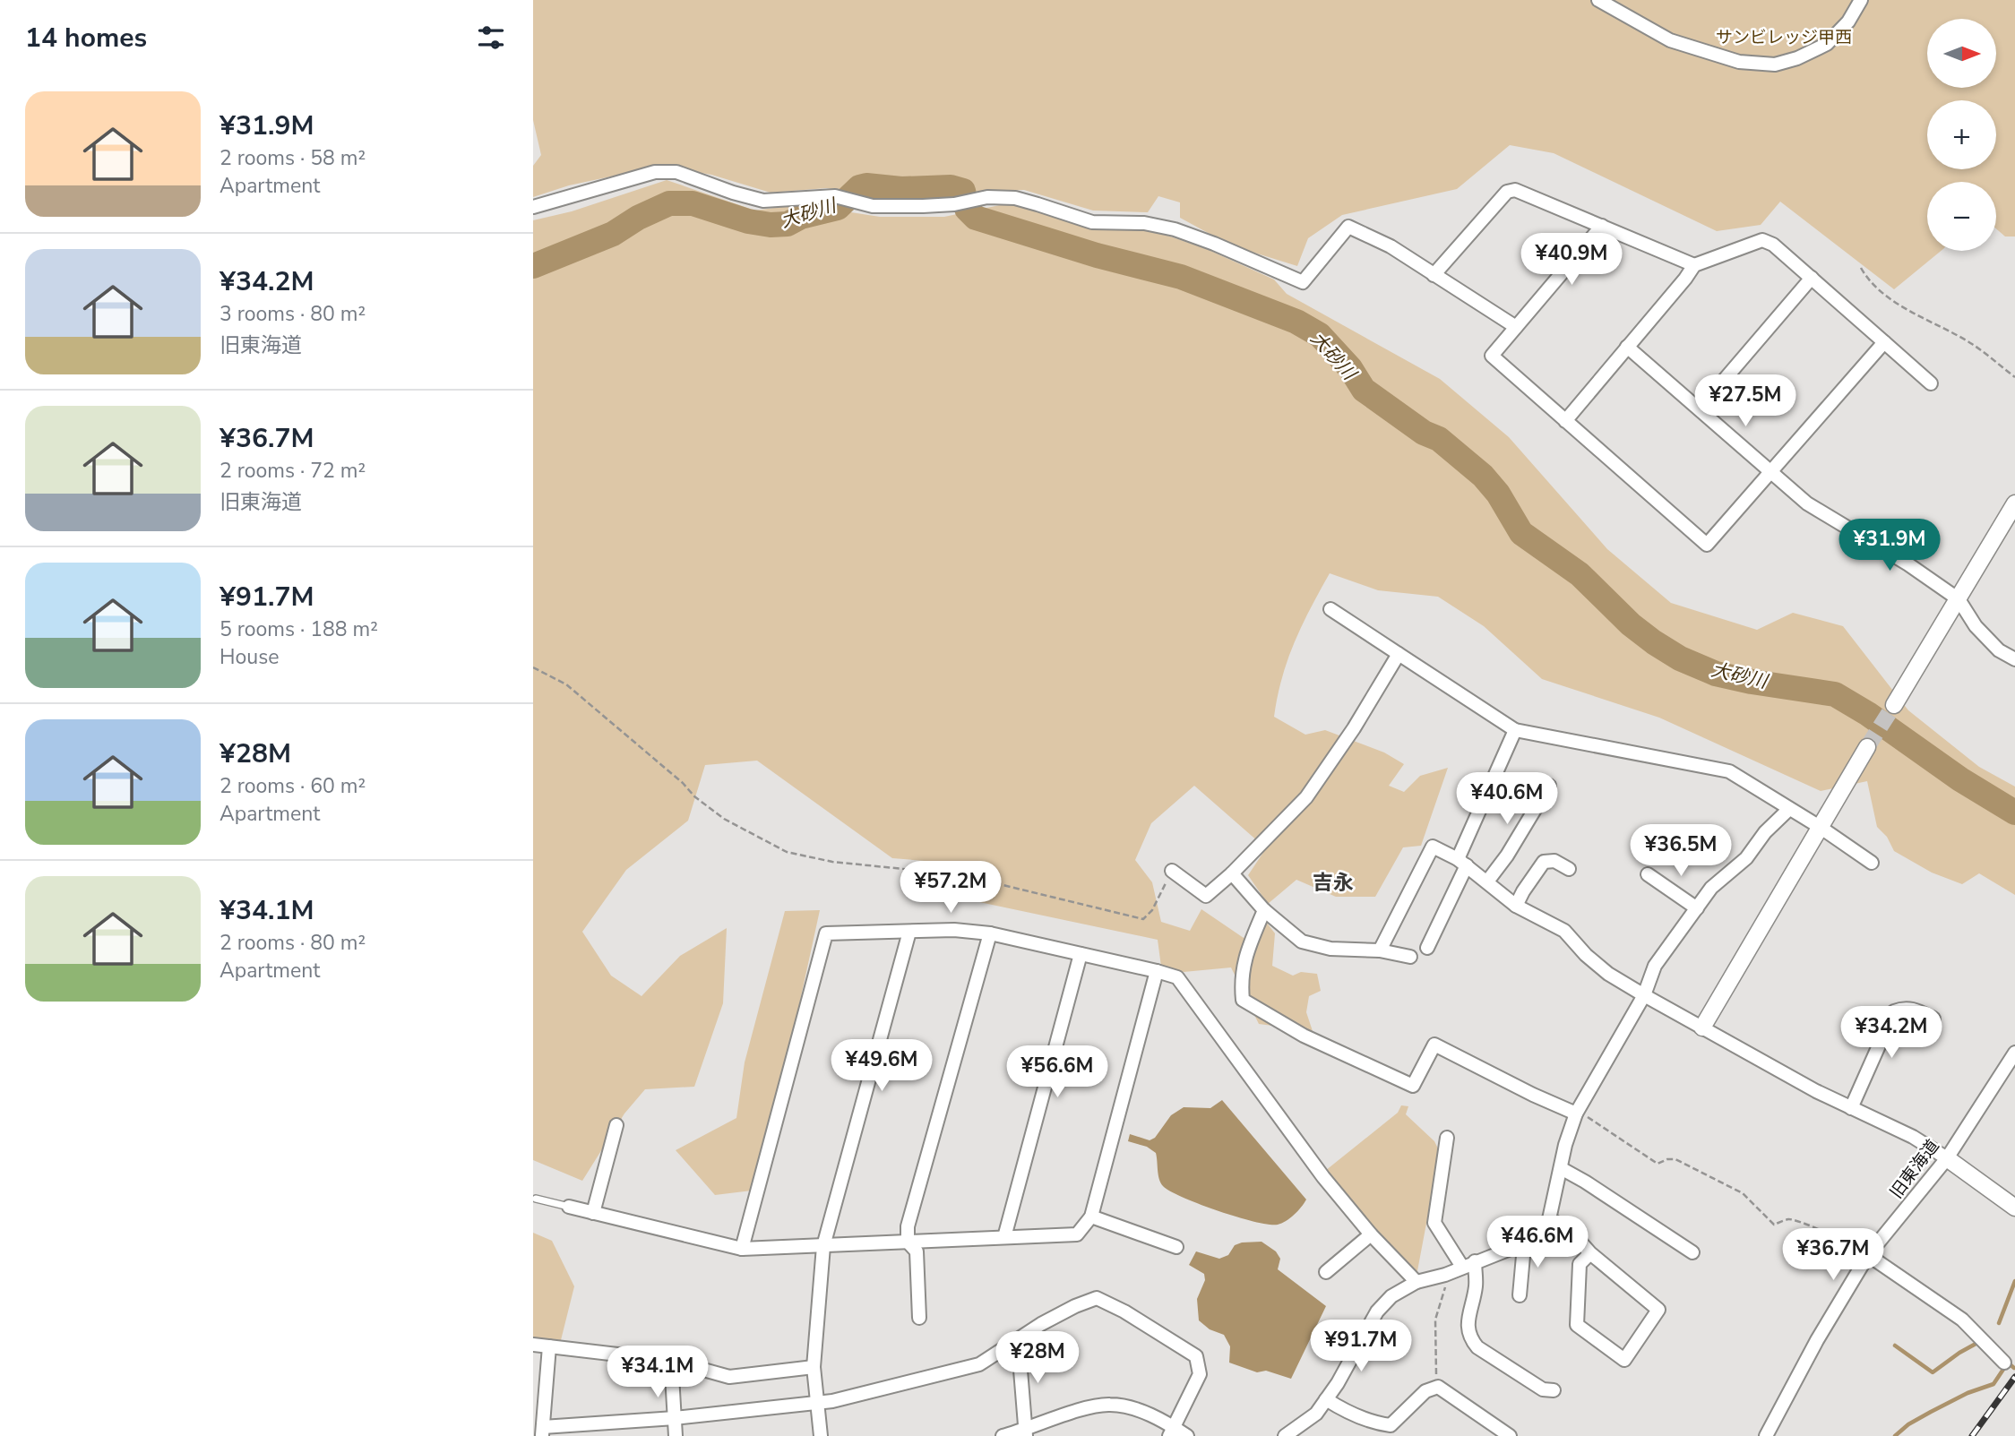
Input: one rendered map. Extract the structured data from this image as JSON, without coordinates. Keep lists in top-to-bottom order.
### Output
{
  "streets": {
    "street": ["旧東海道"]
  },
  "districts": ["吉永"],
  "water": ["大砂川"],
  "parks": ["サンビレッジ甲西"],
  "north": "right",
  "page": {
    "heading": "14 homes",
    "map_buttons": ["+", "−"],
    "list": [
      {
        "name": "¥31.9M",
        "note": "2 rooms · 58 m² · Apartment"
      },
      {
        "name": "¥34.2M",
        "note": "3 rooms · 80 m² · 旧東海道"
      },
      {
        "name": "¥36.7M",
        "note": "2 rooms · 72 m² · 旧東海道"
      },
      {
        "name": "¥91.7M",
        "note": "5 rooms · 188 m² · House"
      },
      {
        "name": "¥28M",
        "note": "2 rooms · 60 m² · Apartment"
      },
      {
        "name": "¥34.1M",
        "note": "2 rooms · 80 m² · Apartment"
      }
    ],
    "price": [
      "¥40.9M",
      "¥27.5M",
      "¥31.9M",
      "¥40.6M",
      "¥36.5M",
      "¥57.2M",
      "¥34.2M",
      "¥49.6M",
      "¥56.6M",
      "¥46.6M",
      "¥36.7M",
      "¥91.7M",
      "¥28M",
      "¥34.1M"
    ]
  }
}
